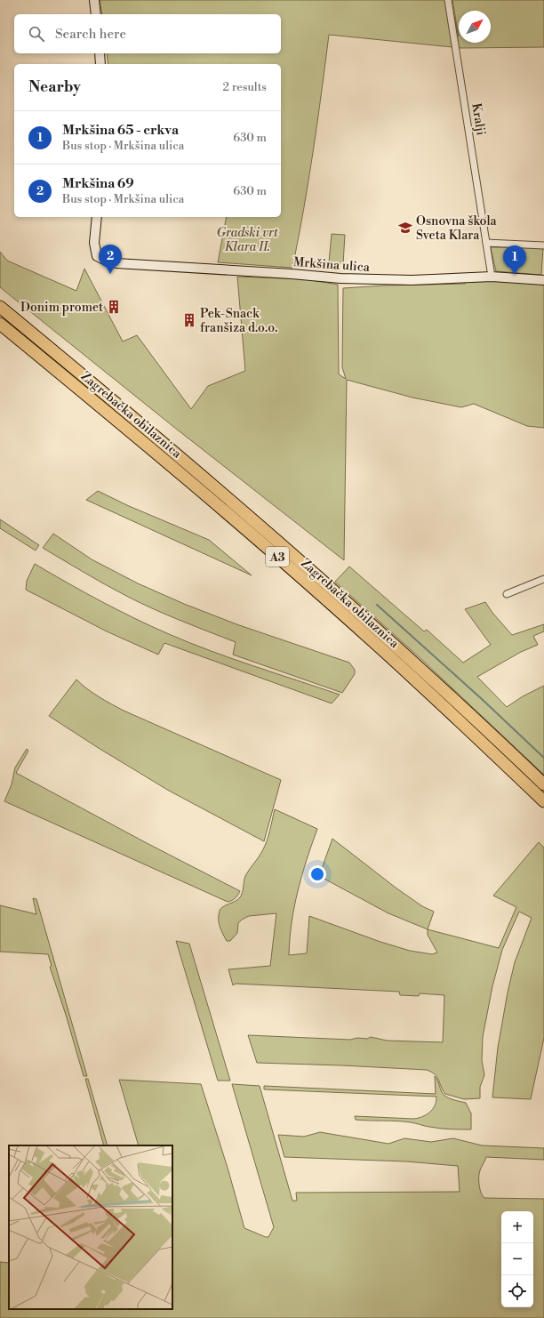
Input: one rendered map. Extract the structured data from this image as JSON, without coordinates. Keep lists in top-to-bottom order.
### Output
{
  "streets": {
    "highway": ["Zagrebačka obilaznica", "A3"],
    "street": ["Kralji", "Mrkšina ulica"]
  },
  "crossings": [
    ["Kralji", "Mrkšina ulica"]
  ],
  "parks": ["Gradski vrt Klara II."],
  "places": {
    "school or university": ["Osnovna škola Sveta Klara"],
    "building": ["Donim promet", "Pek-Snack franšiza d.o.o."]
  },
  "north": "top right",
  "page": {
    "search": "Search here",
    "heading": ["Nearby", "2 results"],
    "list": [
      {
        "mark": "1",
        "name": "Mrkšina 65 - crkva",
        "note": "Bus stop · Mrkšina ulica",
        "value": "630 m"
      },
      {
        "mark": "2",
        "name": "Mrkšina 69",
        "note": "Bus stop · Mrkšina ulica",
        "value": "630 m"
      }
    ],
    "pins": ["2", "1"],
    "map_buttons": ["+", "−"]
  }
}
